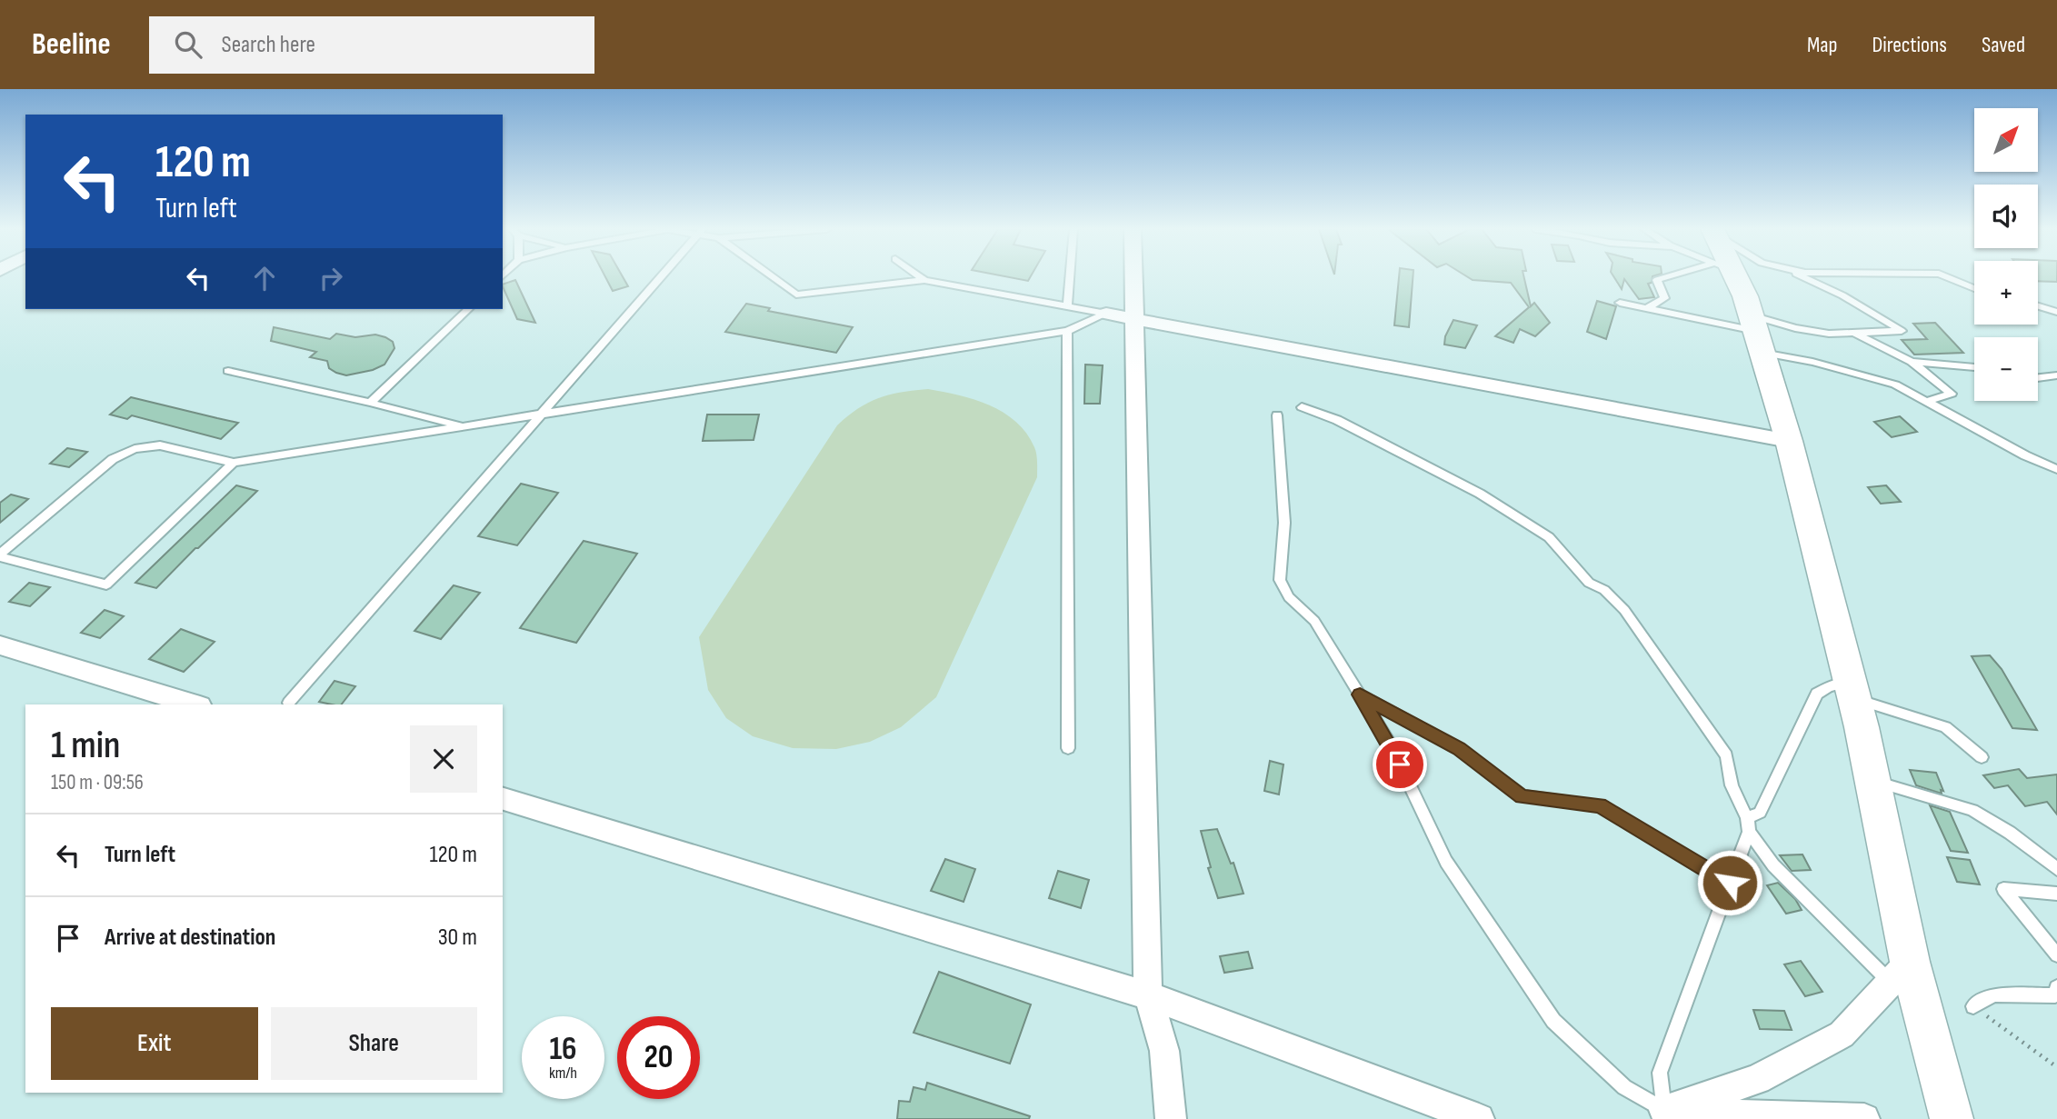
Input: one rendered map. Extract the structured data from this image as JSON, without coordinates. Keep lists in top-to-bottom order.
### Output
{
  "north": "top right",
  "page": {
    "header": "Beeline",
    "search": "Search here",
    "nav": ["Map", "Directions", "Saved"],
    "map_buttons": ["+", "−"],
    "turn": ["120 m", "Turn left"],
    "heading": ["1 min", "150 m · 09:56"],
    "list": [
      {
        "name": "Turn left",
        "value": "120 m"
      },
      {
        "name": "Arrive at destination",
        "value": "30 m"
      }
    ],
    "buttons": ["Exit", "Share"],
    "speed": "16 km/h",
    "limit": "20"
  }
}
